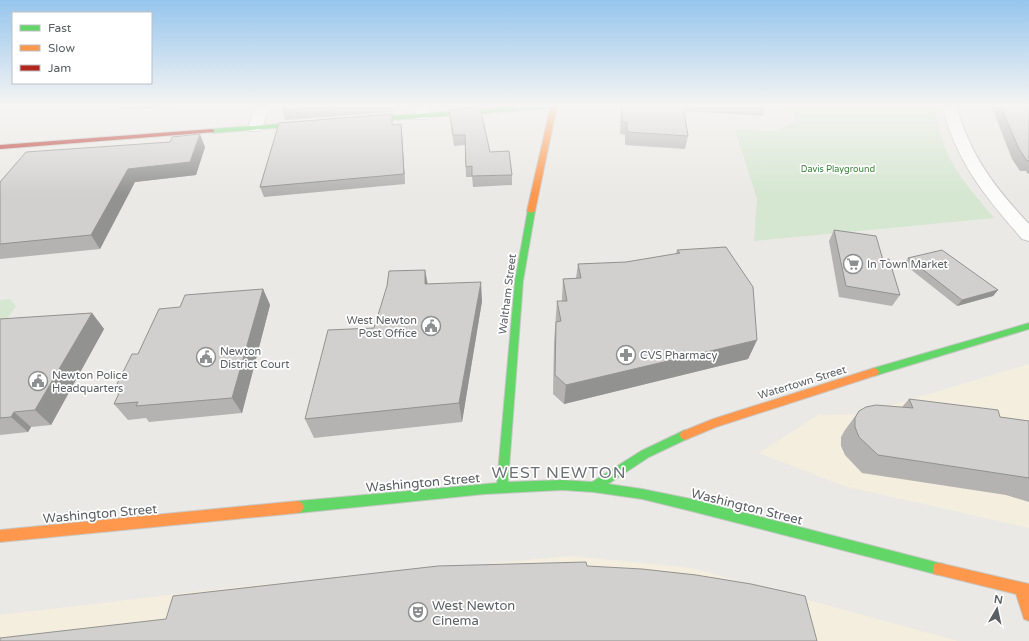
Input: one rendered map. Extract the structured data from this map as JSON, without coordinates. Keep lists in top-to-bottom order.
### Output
{
  "streets": {
    "main road": ["Waltham Street", "Watertown Street", "Washington Street"]
  },
  "crossings": [
    ["Waltham Street", "Washington Street"],
    ["Watertown Street", "Washington Street"]
  ],
  "districts": ["WEST NEWTON"],
  "parks": ["Davis Playground"],
  "places": {
    "supermarket": ["In Town Market"],
    "public building": ["West Newton Post Office", "Newton District Court", "Newton Police Headquarters"],
    "pharmacy": ["CVS Pharmacy"],
    "theatre": ["West Newton Cinema"]
  },
  "legend": ["Fast", "Slow", "Jam"],
  "north": "top"
}
